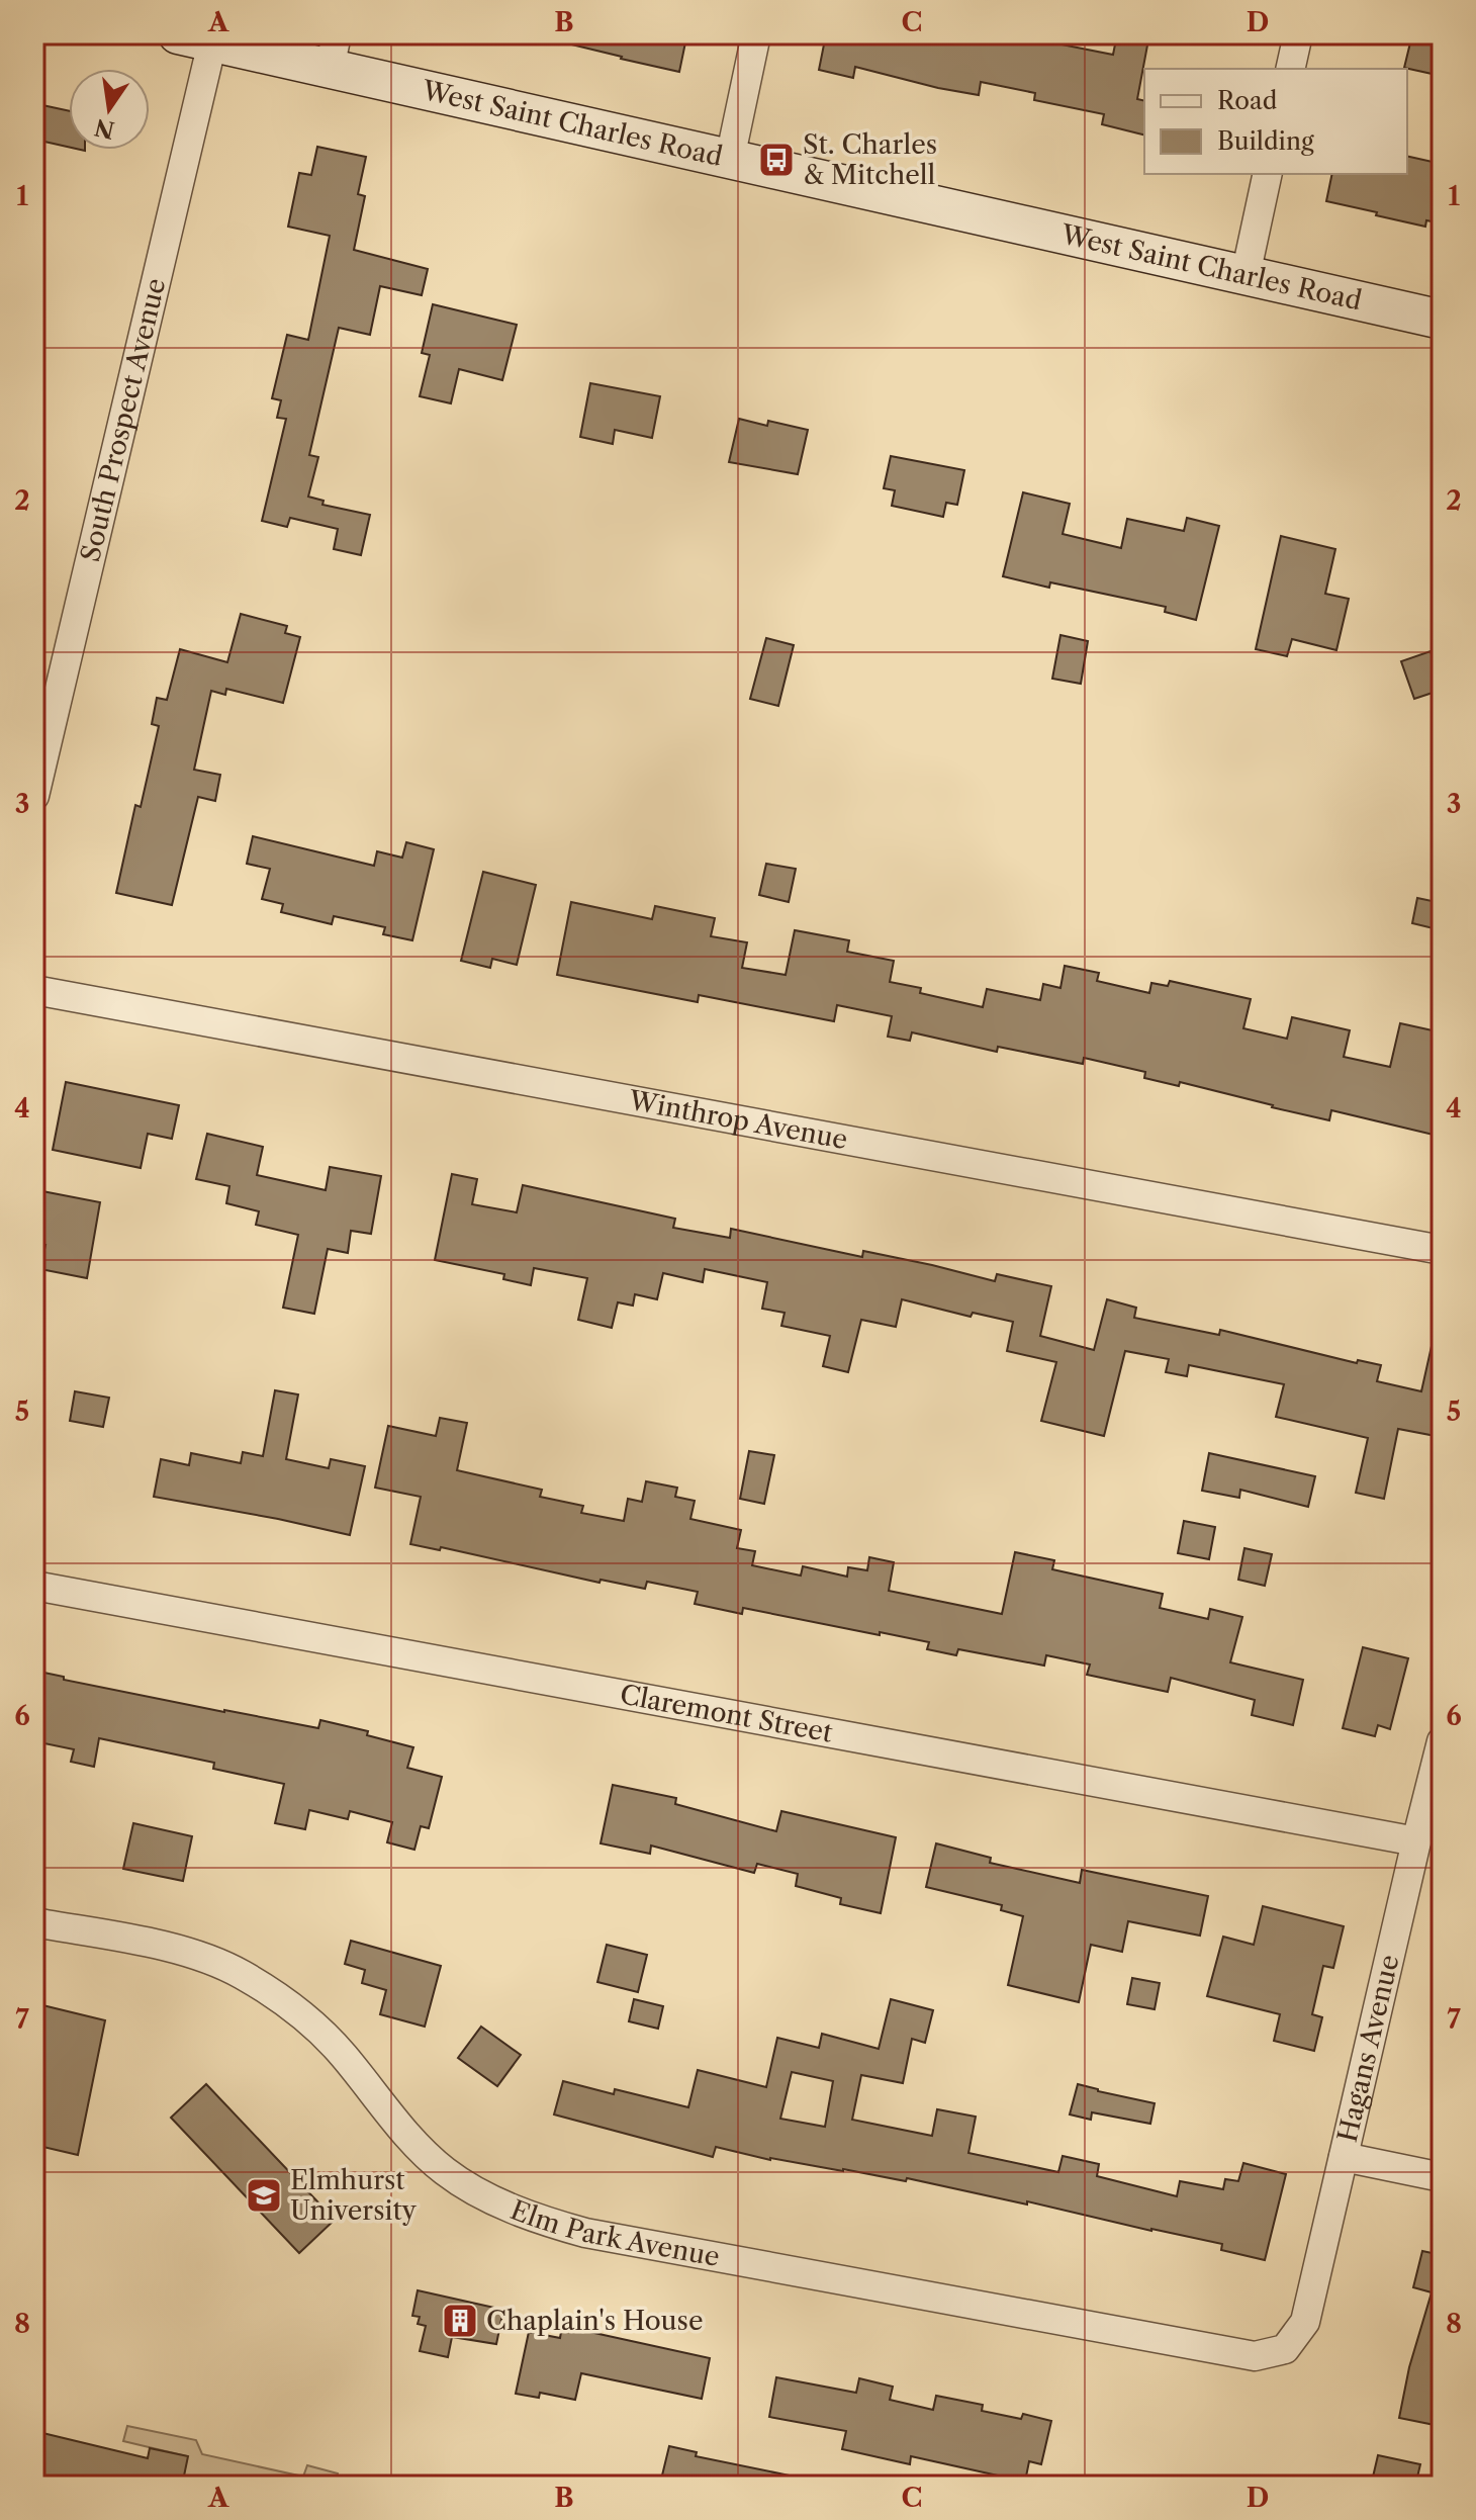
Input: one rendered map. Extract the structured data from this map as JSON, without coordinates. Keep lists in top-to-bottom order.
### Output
{
  "streets": {
    "main road": ["West Saint Charles Road"],
    "street": [
      "South Prospect Avenue",
      "Winthrop Avenue",
      "Claremont Street",
      "Hagans Avenue",
      "Elm Park Avenue"
    ]
  },
  "crossings": [
    ["West Saint Charles Road", "South Prospect Avenue"],
    ["Claremont Street", "Hagans Avenue"],
    ["Hagans Avenue", "Elm Park Avenue"]
  ],
  "places": {
    "bus stop": ["St. Charles & Mitchell"],
    "school or university": ["Elmhurst University"],
    "building": ["Chaplain's House"]
  },
  "legend": ["Road", "Building"],
  "north": "bottom",
  "grid": {
    "columns": [
      "A",
      "B",
      "C",
      "D"
    ],
    "rows": [
      "1",
      "2",
      "3",
      "4",
      "5",
      "6",
      "7",
      "8"
    ]
  }
}
